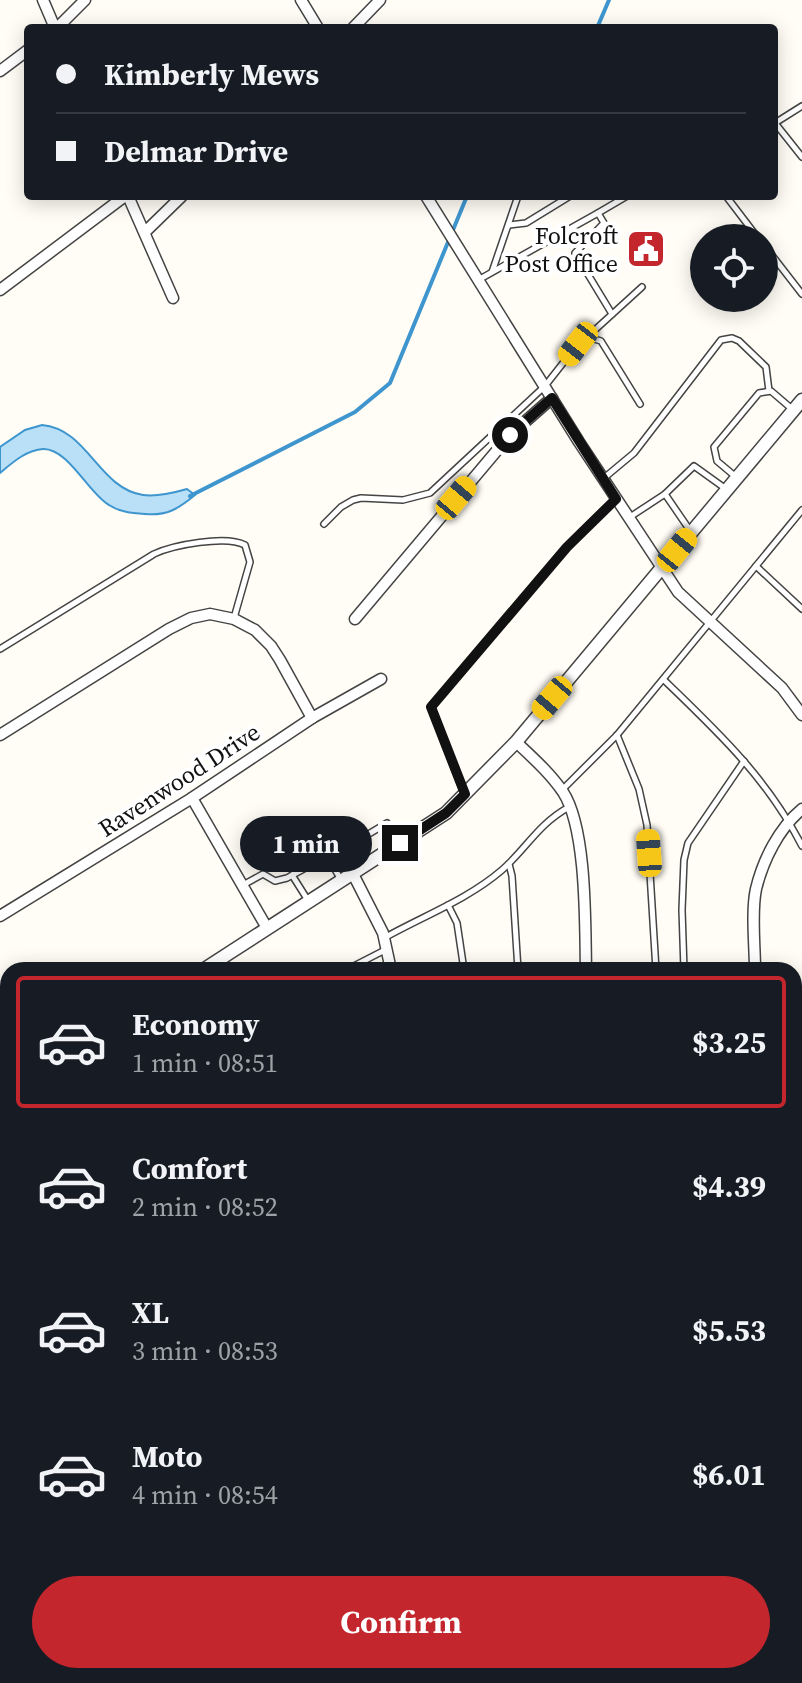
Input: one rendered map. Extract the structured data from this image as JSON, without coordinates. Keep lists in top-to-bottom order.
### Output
{
  "streets": {
    "street": ["Ravenwood Drive"]
  },
  "places": {
    "public building": ["Folcroft Post Office"]
  },
  "page": {
    "banner": ["Kimberly Mews", "Delmar Drive"],
    "bubble": "1 min",
    "list": [
      {
        "name": "Economy",
        "note": "1 min · 08:51",
        "value": "$3.25"
      },
      {
        "name": "Comfort",
        "note": "2 min · 08:52",
        "value": "$4.39"
      },
      {
        "name": "XL",
        "note": "3 min · 08:53",
        "value": "$5.53"
      },
      {
        "name": "Moto",
        "note": "4 min · 08:54",
        "value": "$6.01"
      }
    ],
    "buttons": "Confirm"
  }
}
